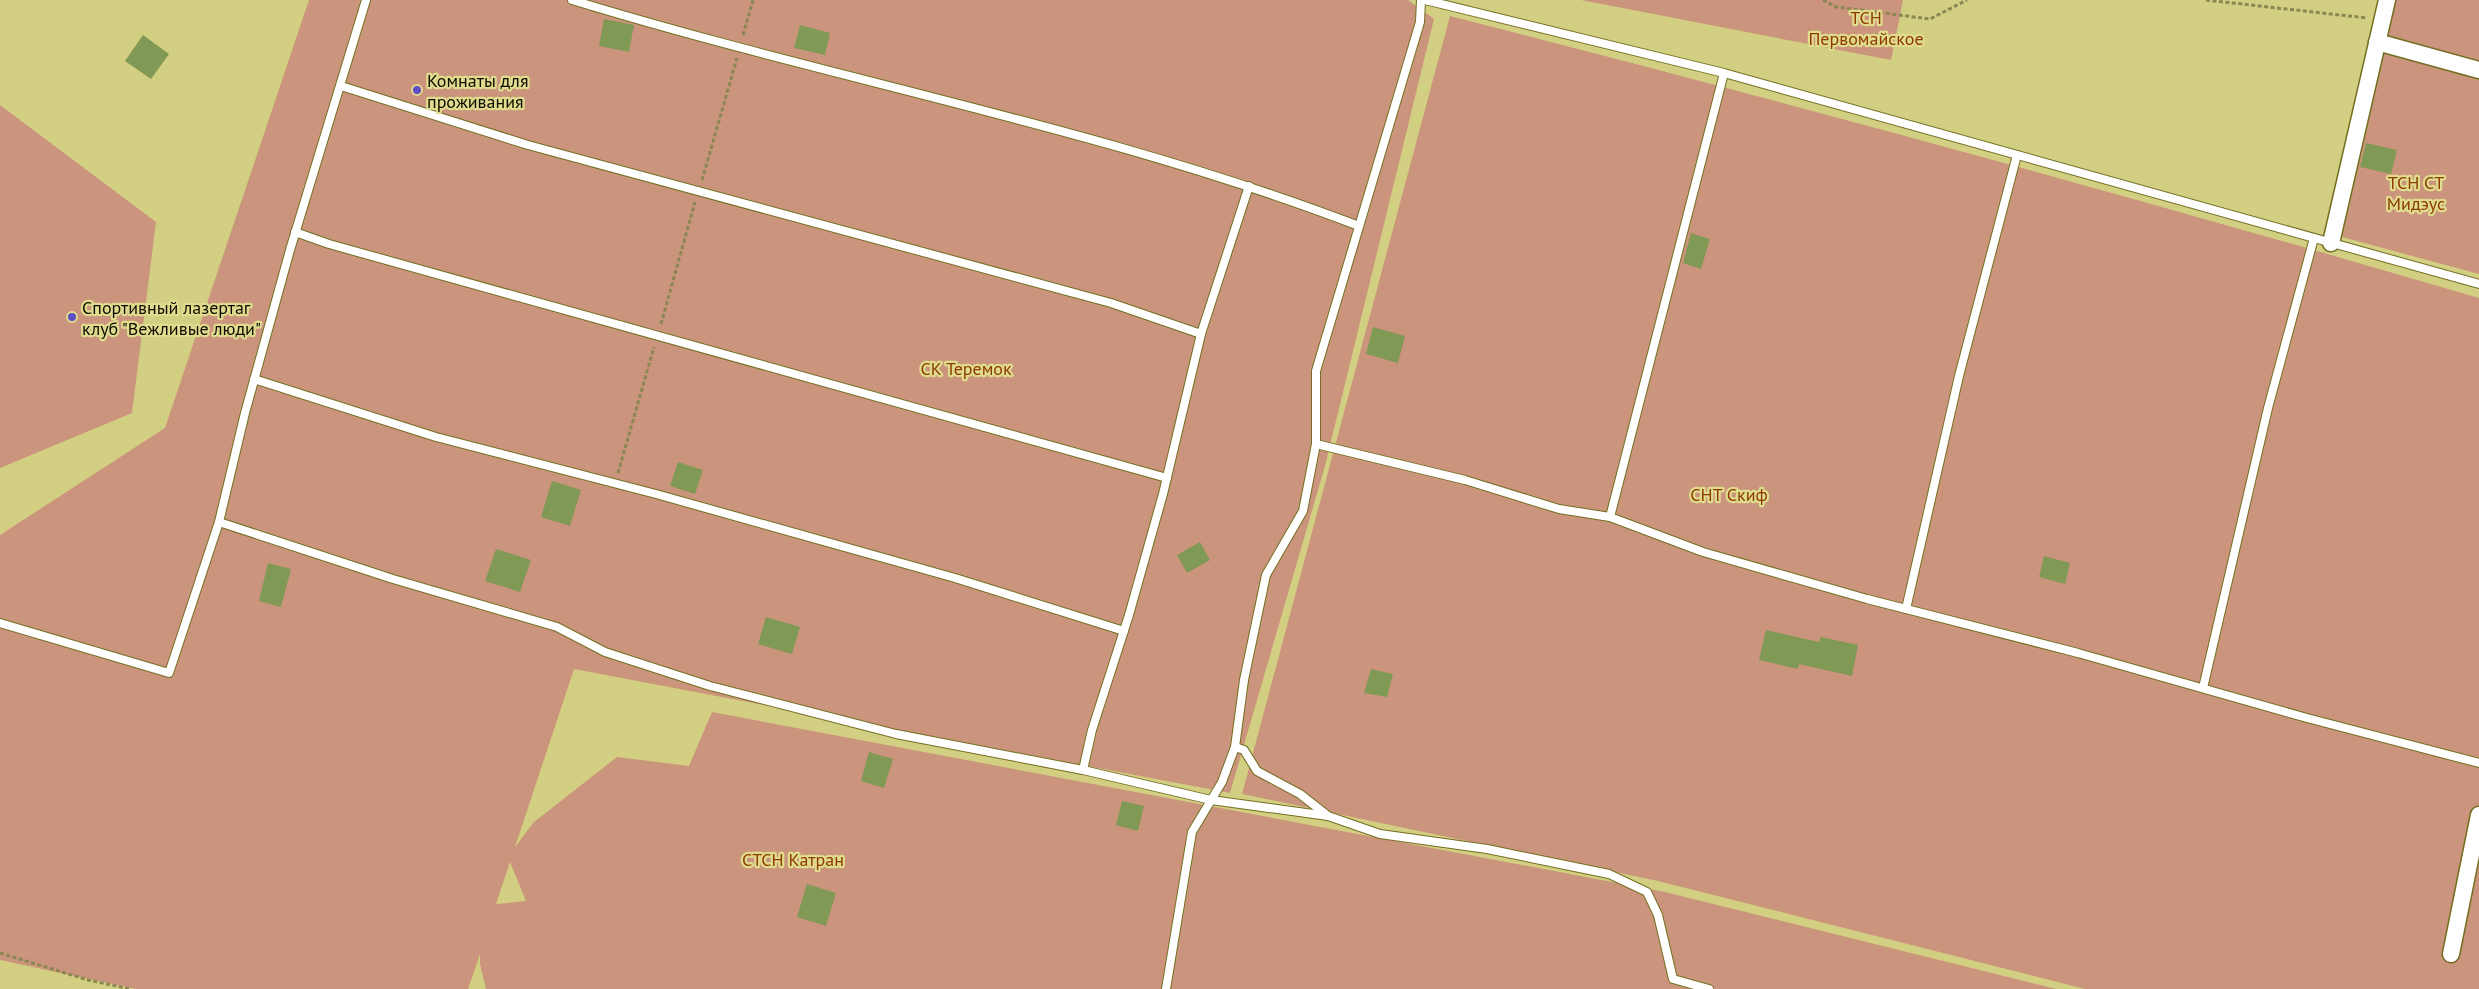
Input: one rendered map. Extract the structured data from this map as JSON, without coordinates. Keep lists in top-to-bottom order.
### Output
{
  "parks": [
    "ТСН Первомайское",
    "ТСН СТ Мидэус",
    "СК Теремок",
    "СНТ Скиф",
    "СТСН Катран"
  ],
  "places": ["Комнаты для проживания", "Спортивный лазертаг клуб \"Вежливые люди\""]
}
